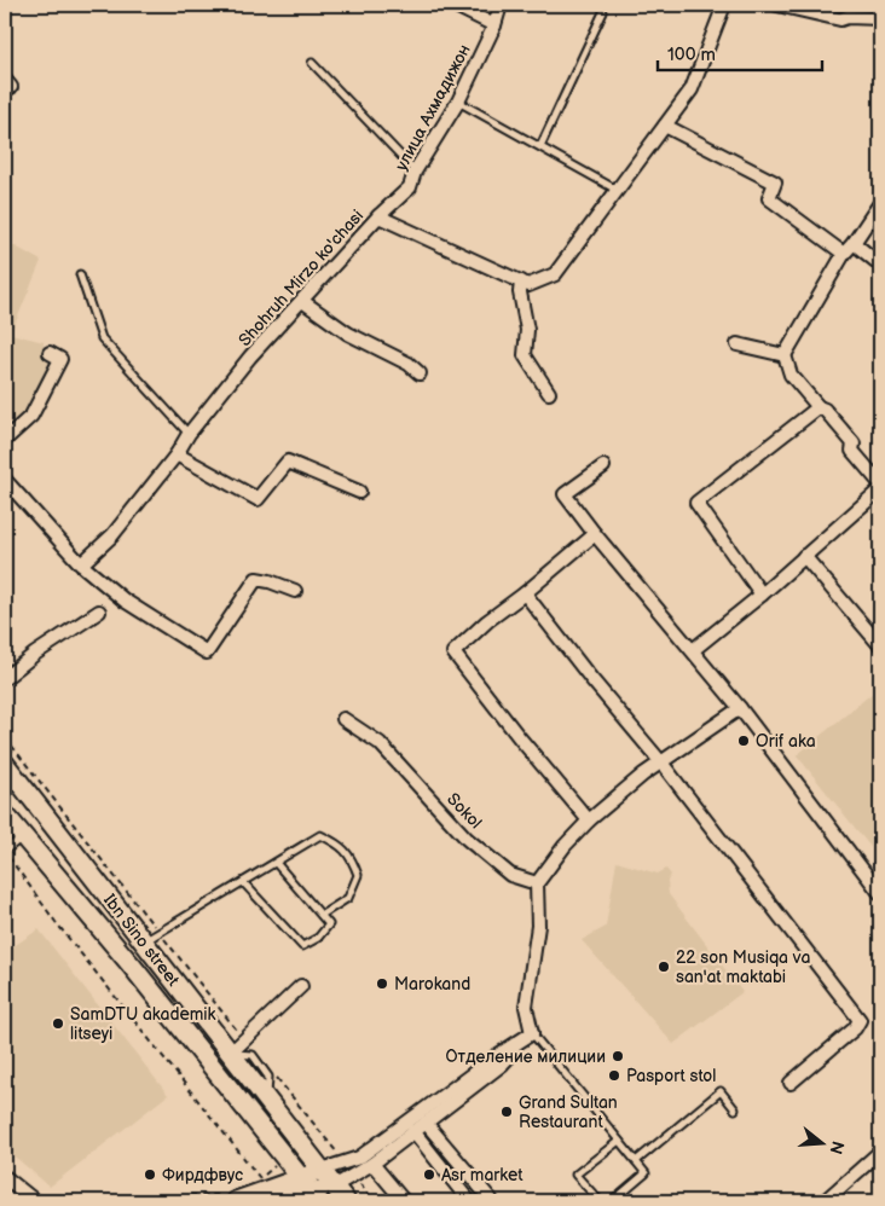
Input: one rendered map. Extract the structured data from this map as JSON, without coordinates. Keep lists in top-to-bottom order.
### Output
{
  "streets": {
    "main road": ["Ibn Sino street"],
    "street": ["улица Ахмадижон", "Shohruh Mirzo ko'chasi", "Sokol"]
  },
  "crossings": [
    ["улица Ахмадижон", "Shohruh Mirzo ko'chasi"]
  ],
  "places": [
    "Orif aka",
    "22 son Musiqa va san'at maktabi",
    "Marokand",
    "SamDTU akademik litseyi",
    "Отделение милиции",
    "Pasport stol",
    "Grand Sultan Restaurant",
    "Фирдфвус",
    "Asr market"
  ],
  "scale_bar": "100 m",
  "north": "right"
}
